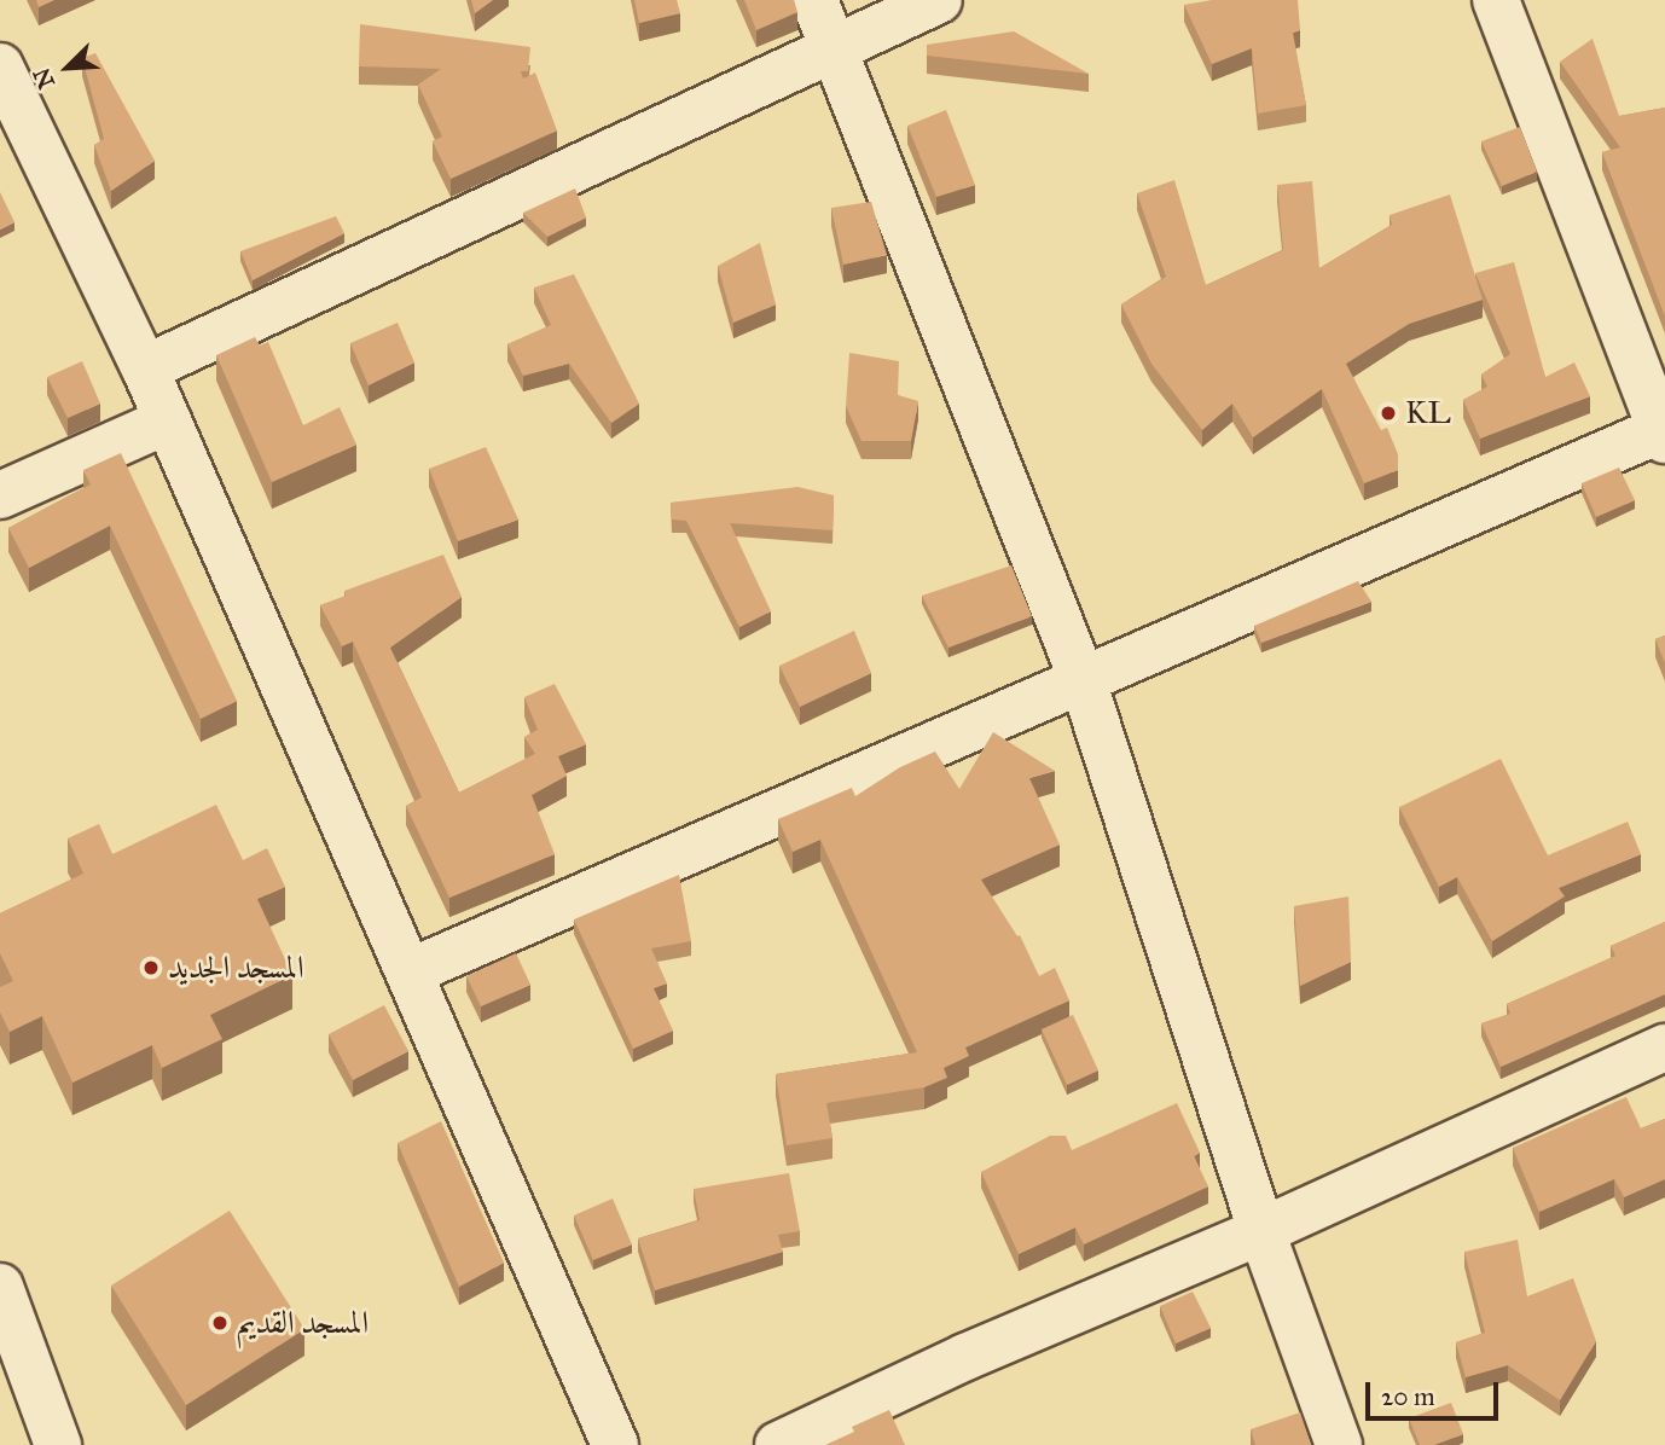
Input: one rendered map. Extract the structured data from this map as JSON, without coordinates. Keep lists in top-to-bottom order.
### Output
{
  "places": ["KL", "المسجد الجديد", "المسجد القديم"],
  "scale_bar": "20 m",
  "north": "bottom left"
}
